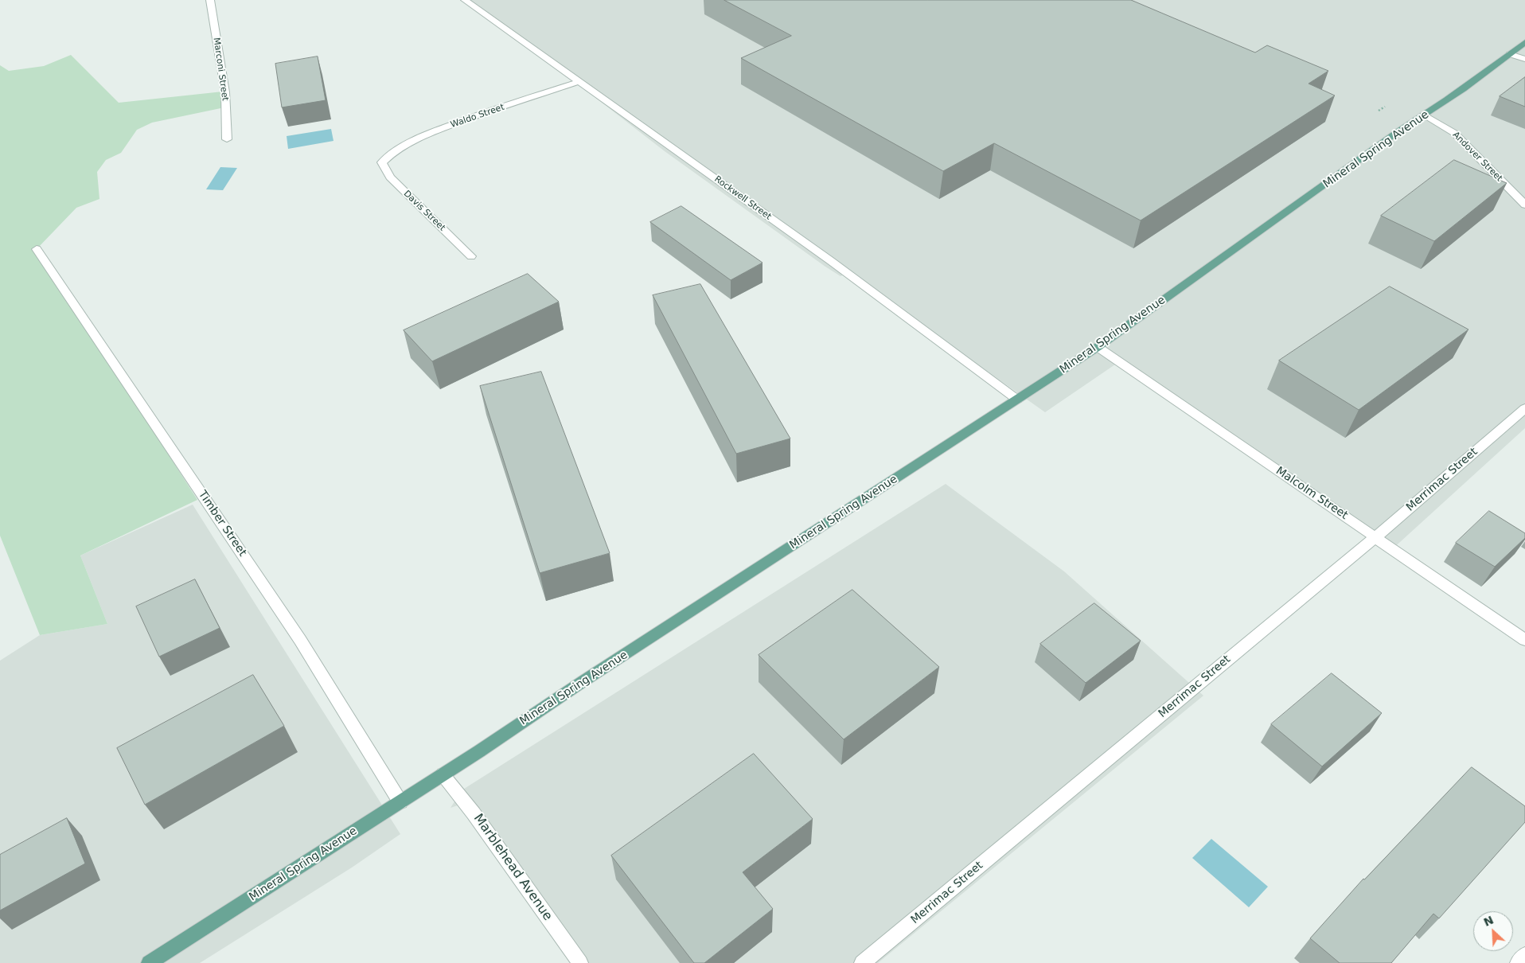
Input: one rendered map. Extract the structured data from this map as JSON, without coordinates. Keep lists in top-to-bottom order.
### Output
{
  "streets": {
    "main road": ["Mineral Spring Avenue"],
    "street": [
      "Marconi Street",
      "Waldo Street",
      "Andover Street",
      "Rockwell Street",
      "Davis Street",
      "Merrimac Street",
      "Malcolm Street",
      "Timber Street",
      "Marblehead Avenue"
    ]
  },
  "crossings": [
    ["Waldo Street", "Rockwell Street"],
    ["Waldo Street", "Davis Street"],
    ["Mineral Spring Avenue", "Andover Street"],
    ["Mineral Spring Avenue", "Rockwell Street"],
    ["Mineral Spring Avenue", "Malcolm Street"],
    ["Mineral Spring Avenue", "Timber Street"],
    ["Mineral Spring Avenue", "Marblehead Avenue"],
    ["Merrimac Street", "Malcolm Street"]
  ],
  "north": "top left"
}
